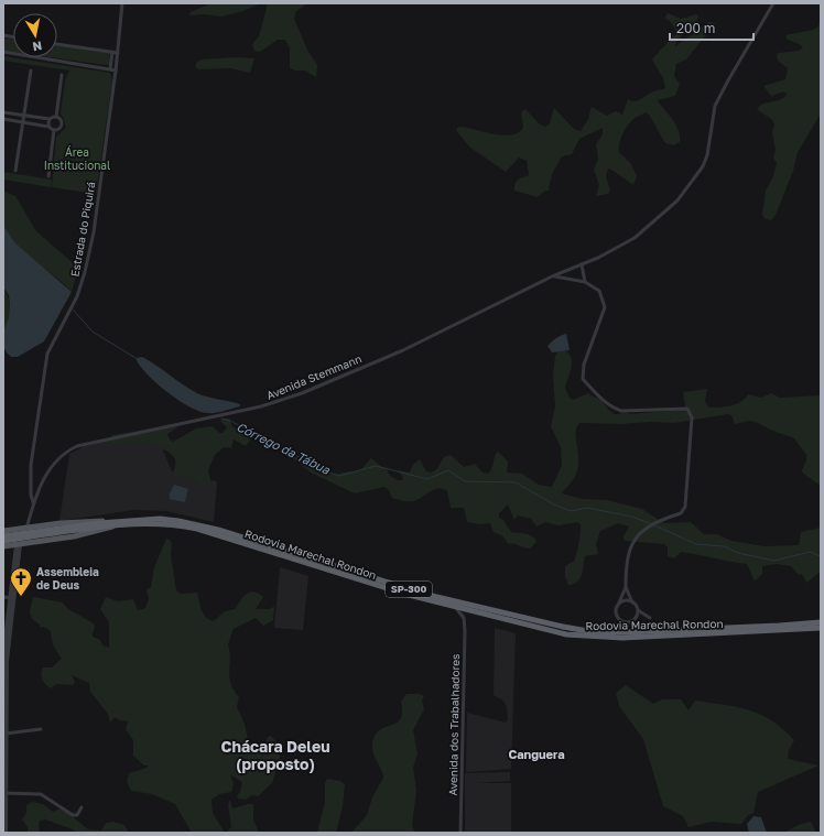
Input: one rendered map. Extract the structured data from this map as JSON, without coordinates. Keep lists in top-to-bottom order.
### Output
{
  "streets": {
    "highway": ["Rodovia Marechal Rondon", "SP-300"],
    "street": ["Estrada do Piquirá", "Avenida Stemmann", "Avenida dos Trabalhadores"]
  },
  "crossings": [
    ["Estrada do Piquirá", "Avenida Stemmann"]
  ],
  "districts": ["Chácara Deleu (proposto)", "Canguera"],
  "water": ["Córrego da Tábua"],
  "parks": ["Área Institucional"],
  "places": {
    "church": ["Assembleia de Deus"]
  },
  "scale_bar": "200 m",
  "north": "bottom"
}
